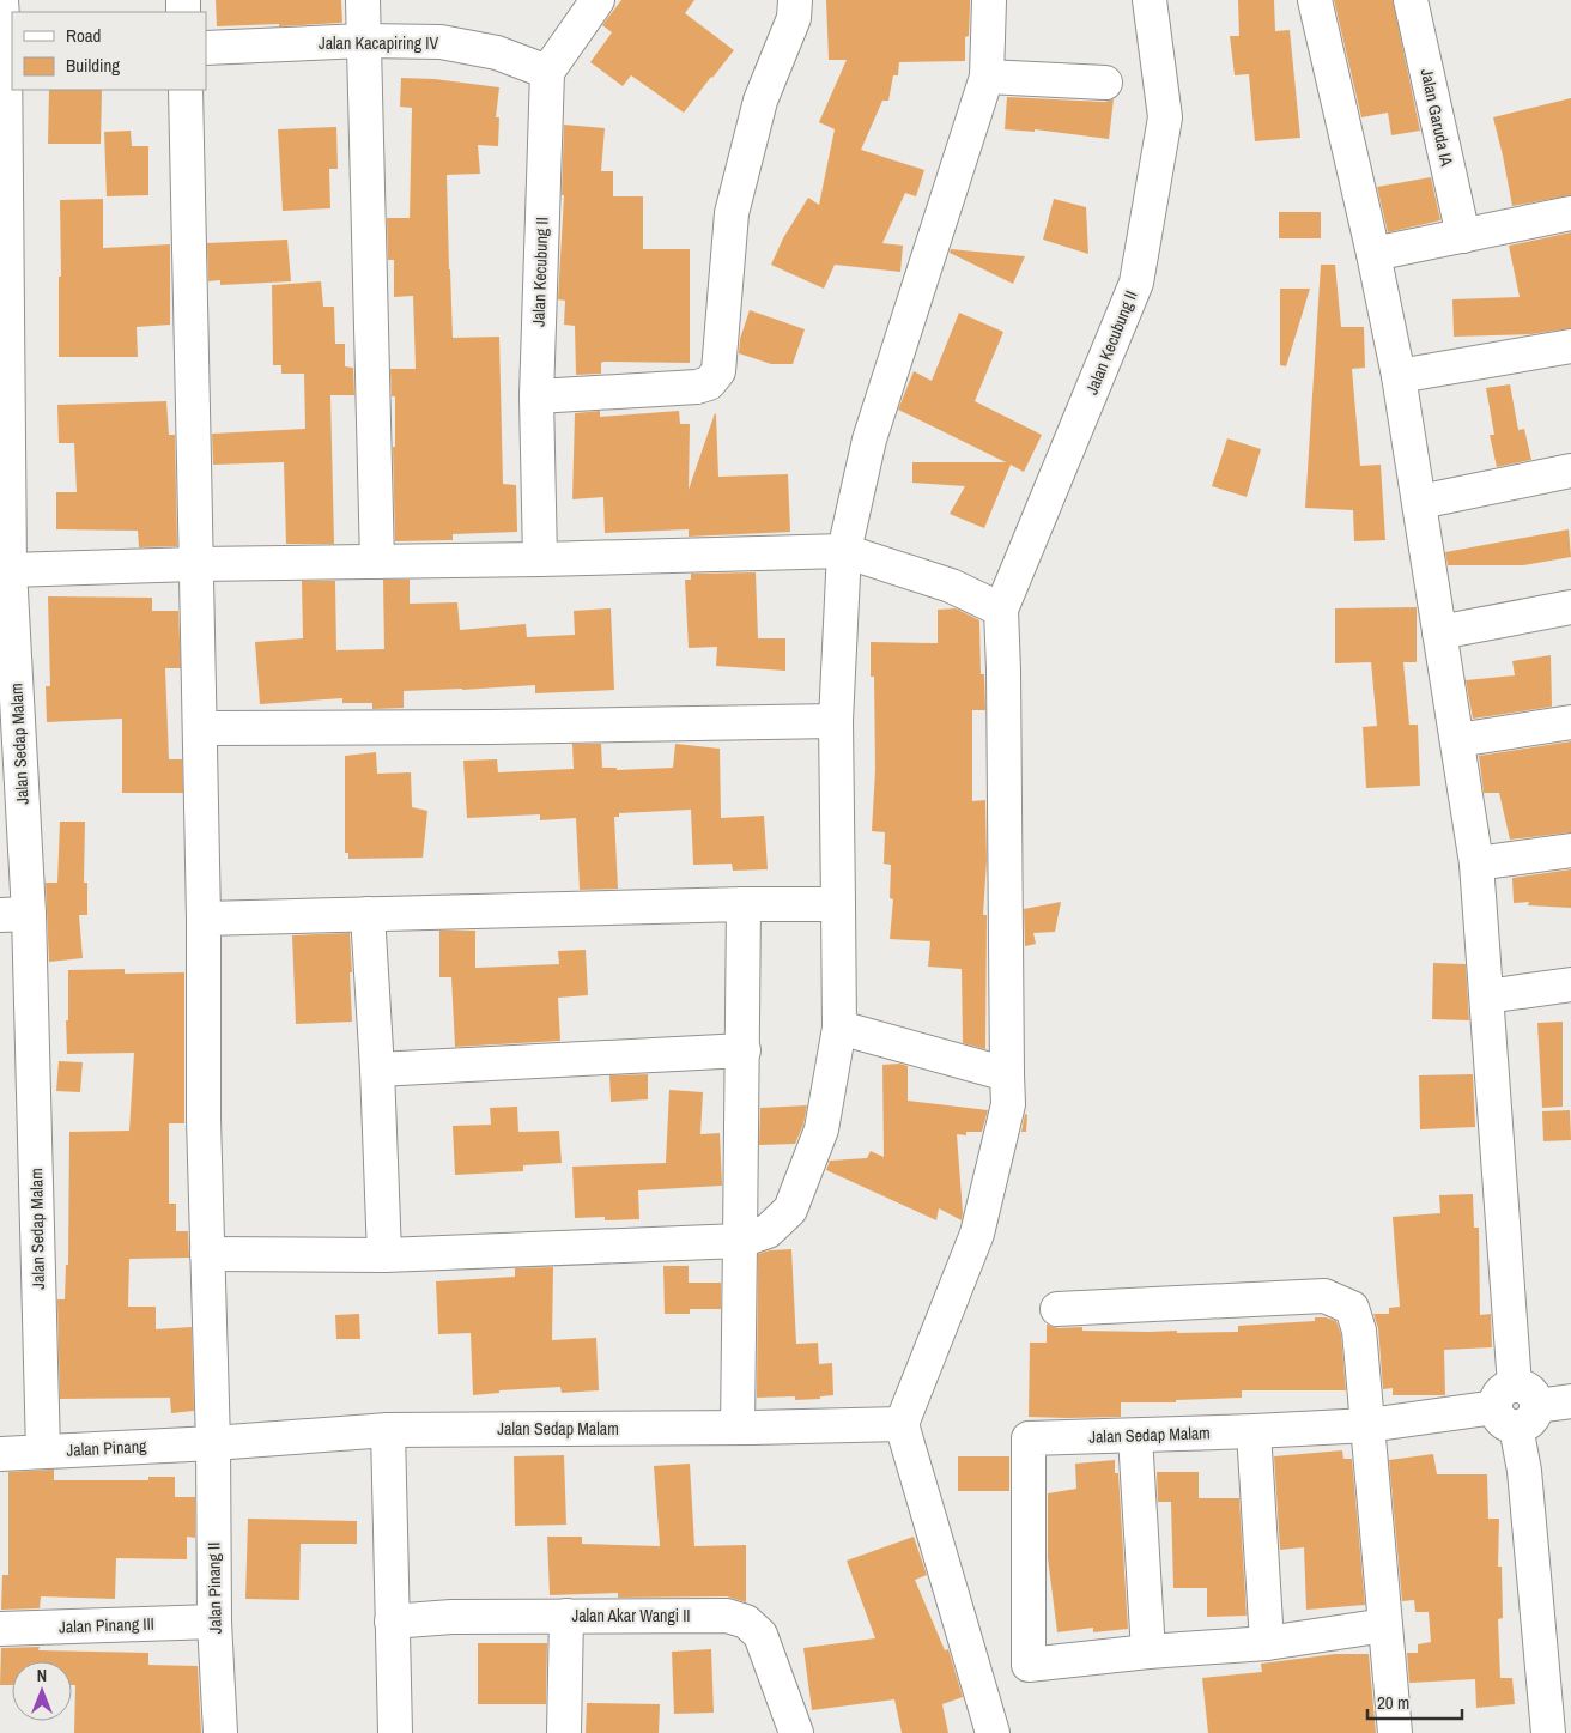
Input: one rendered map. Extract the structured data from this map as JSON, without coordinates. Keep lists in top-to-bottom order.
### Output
{
  "streets": {
    "street": [
      "Jalan Kacapiring IV",
      "Jalan Garuda IA",
      "Jalan Kecubung II",
      "Jalan Sedap Malam",
      "Jalan Pinang",
      "Jalan Pinang II",
      "Jalan Akar Wangi II",
      "Jalan Pinang III"
    ]
  },
  "crossings": [
    ["Jalan Kacapiring IV", "Jalan Kecubung II"],
    ["Jalan Kecubung II", "Jalan Sedap Malam"],
    ["Jalan Sedap Malam", "Jalan Pinang"],
    ["Jalan Sedap Malam", "Jalan Pinang II"],
    ["Jalan Pinang", "Jalan Pinang II"],
    ["Jalan Pinang II", "Jalan Pinang III"]
  ],
  "legend": ["Road", "Building"],
  "scale_bar": "20 m",
  "north": "top"
}
